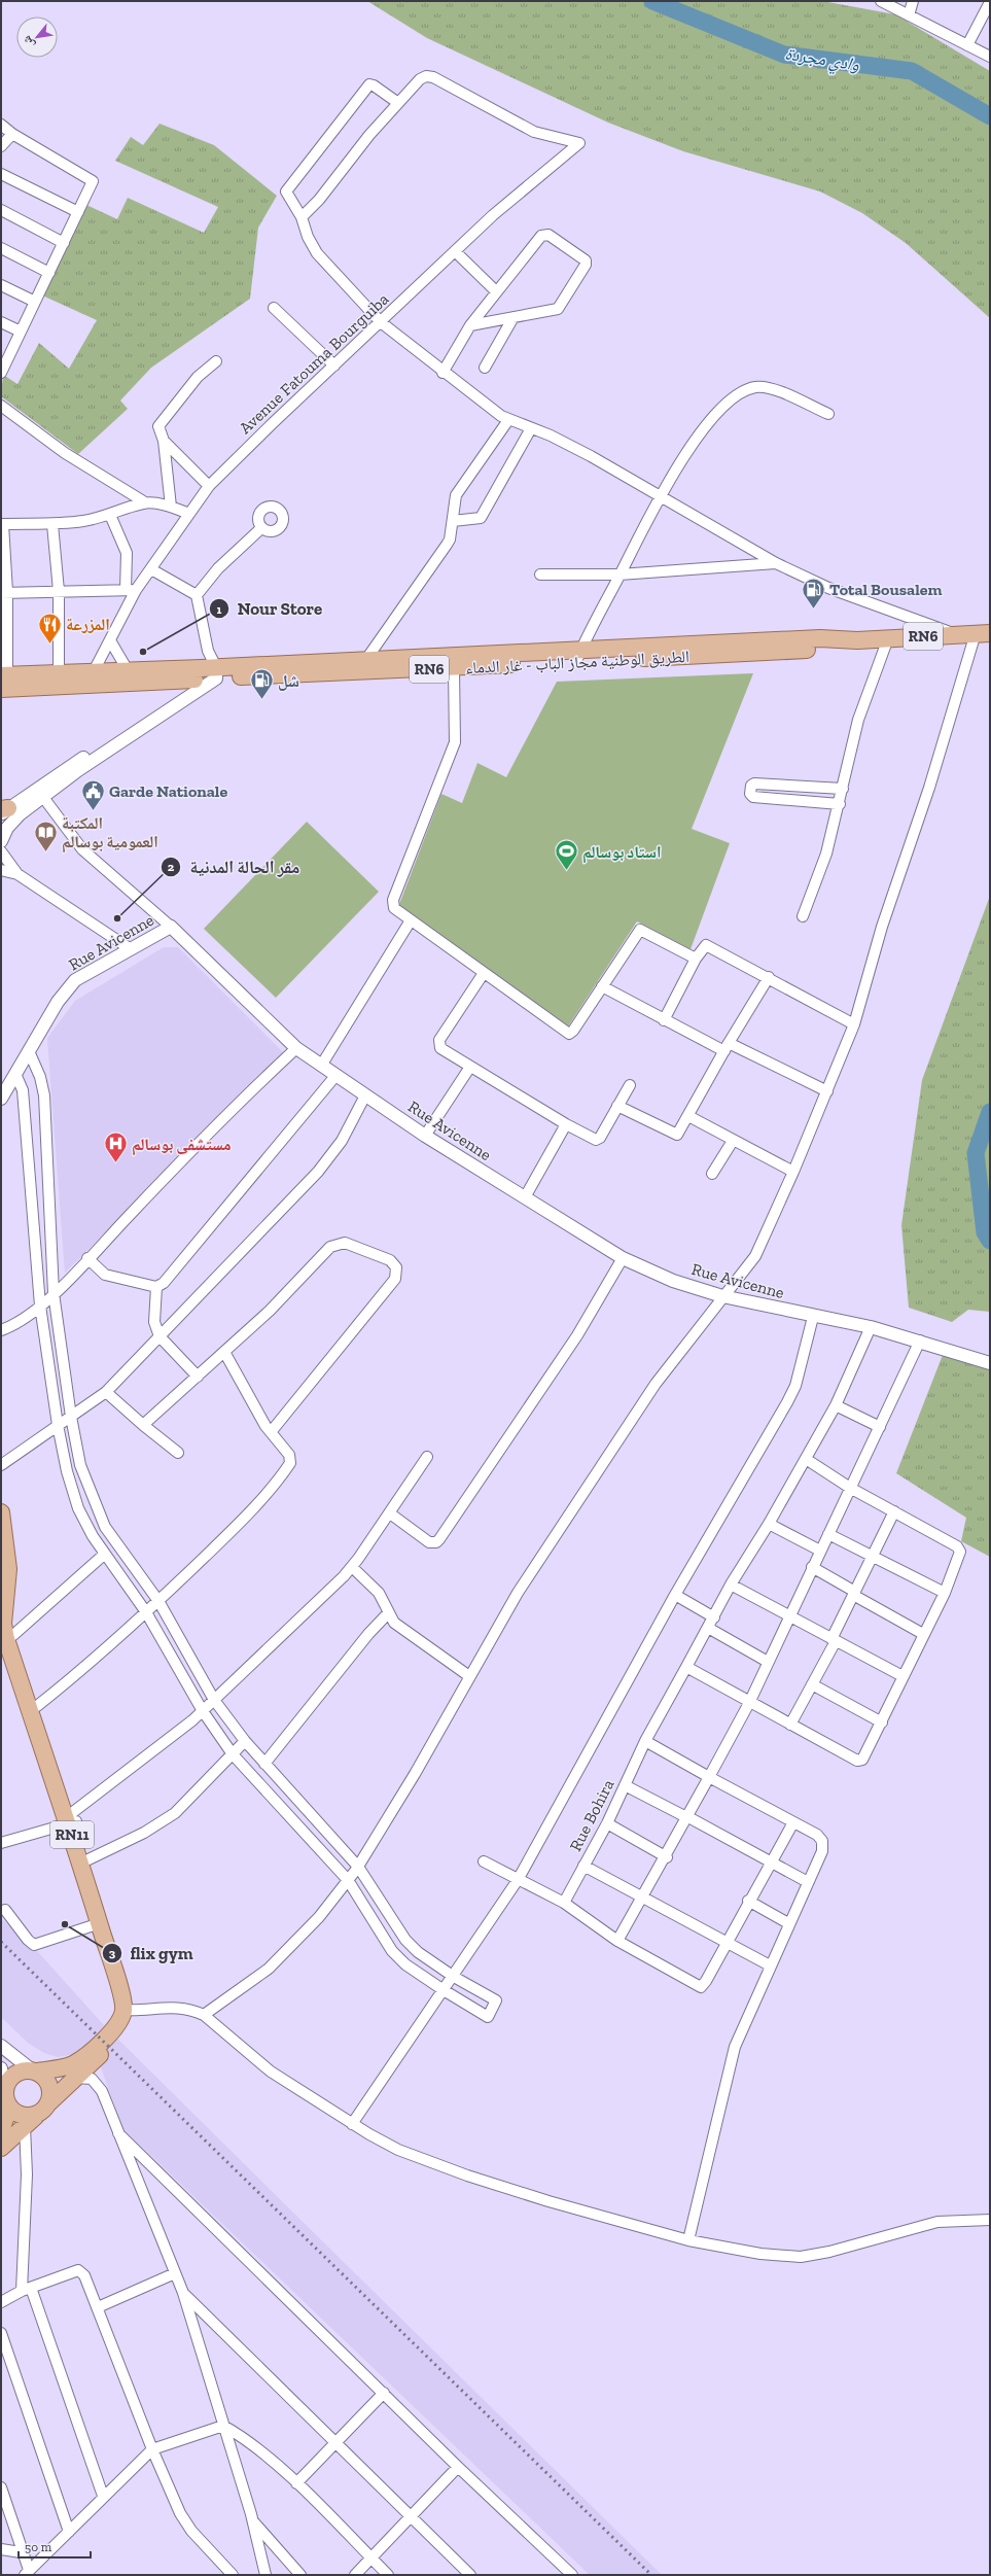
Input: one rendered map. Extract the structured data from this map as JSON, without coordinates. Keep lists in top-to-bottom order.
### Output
{
  "streets": {
    "main road": ["RN6", "الطريق الوطنية مجاز الباب - غار الدماء", "RN11"],
    "street": ["Avenue Fatouma Bourguiba", "Rue Avicenne", "Rue Bohira"]
  },
  "crossings": [
    ["Avenue Fatouma Bourguiba", "الطريق الوطنية مجاز الباب - غار الدماء"],
    ["Rue Avicenne", "Rue Bohira"]
  ],
  "water": ["وادي مجردة"],
  "places": {
    "fuel station": ["Total Bousalem", "شل"],
    "restaurant": ["المزرعة"],
    "other": ["Nour Store", "مقر الحالة المدنية", "flix gym"],
    "public building": ["Garde Nationale"],
    "library": ["المكتبة العمومية بوسالم"],
    "sports": ["استاد بوسالم"],
    "hospital": ["مستشفى بوسالم"]
  },
  "scale_bar": "50 m",
  "north": "bottom left"
}
